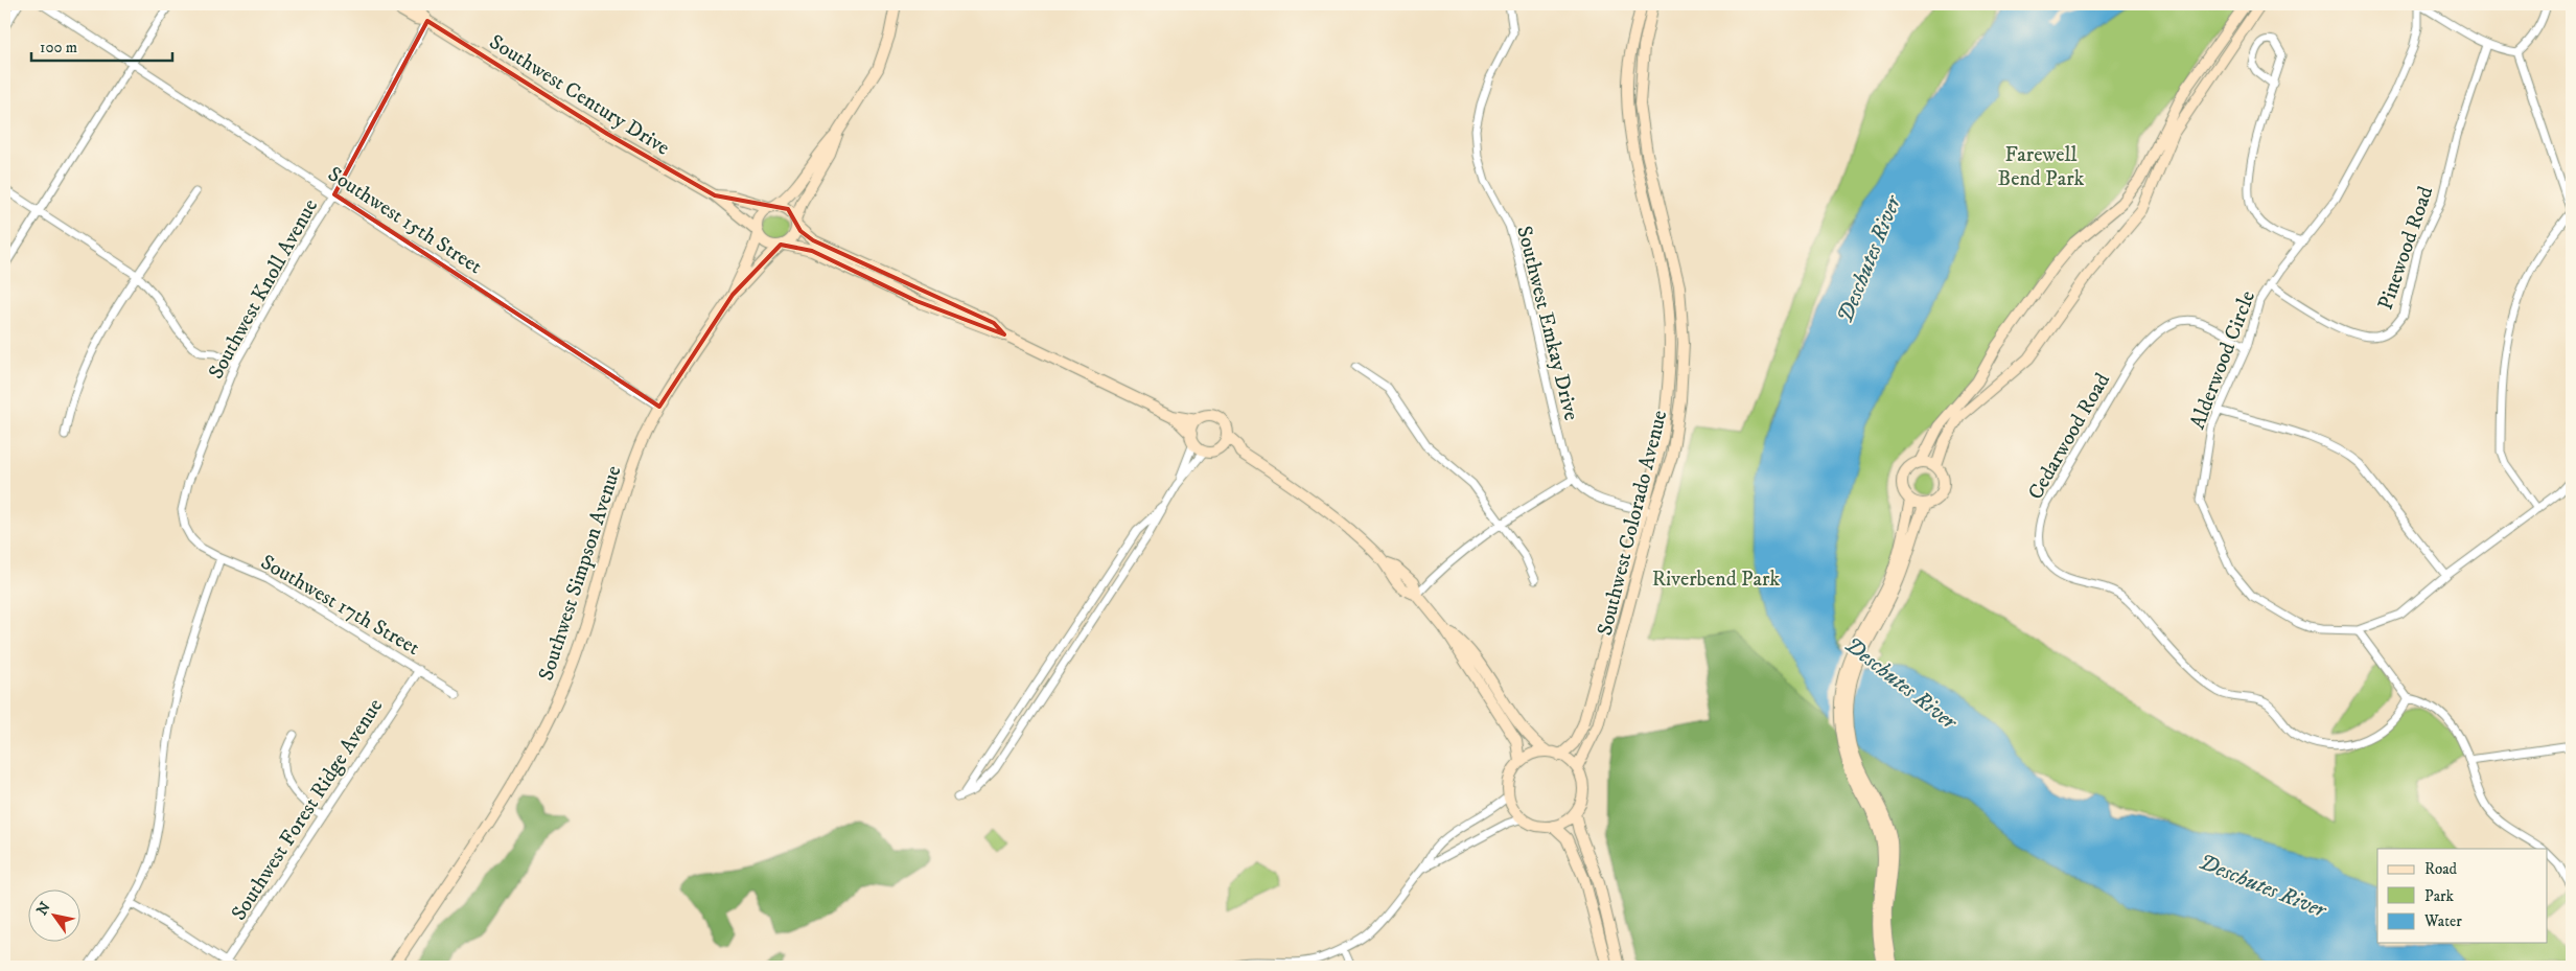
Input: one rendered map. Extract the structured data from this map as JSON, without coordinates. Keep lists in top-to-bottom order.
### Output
{
  "streets": {
    "main road": ["Southwest Century Drive", "Southwest Colorado Avenue", "Southwest Simpson Avenue"],
    "street": [
      "Southwest 15th Street",
      "Pinewood Road",
      "Southwest Knoll Avenue",
      "Southwest Emkay Drive",
      "Alderwood Circle",
      "Cedarwood Road",
      "Southwest 17th Street",
      "Southwest Forest Ridge Avenue"
    ]
  },
  "crossings": [
    ["Southwest Century Drive", "Southwest Knoll Avenue"],
    ["Southwest Century Drive", "Southwest Simpson Avenue"],
    ["Southwest 15th Street", "Southwest Knoll Avenue"],
    ["Southwest 15th Street", "Southwest Simpson Avenue"],
    ["Pinewood Road", "Alderwood Circle"],
    ["Southwest Knoll Avenue", "Southwest 17th Street"],
    ["Southwest Emkay Drive", "Southwest Colorado Avenue"],
    ["Alderwood Circle", "Cedarwood Road"],
    ["Southwest 17th Street", "Southwest Forest Ridge Avenue"]
  ],
  "water": ["Deschutes River"],
  "parks": ["Farewell Bend Park", "Riverbend Park"],
  "legend": ["Road", "Park", "Water"],
  "scale_bar": "100 m",
  "north": "top left"
}
